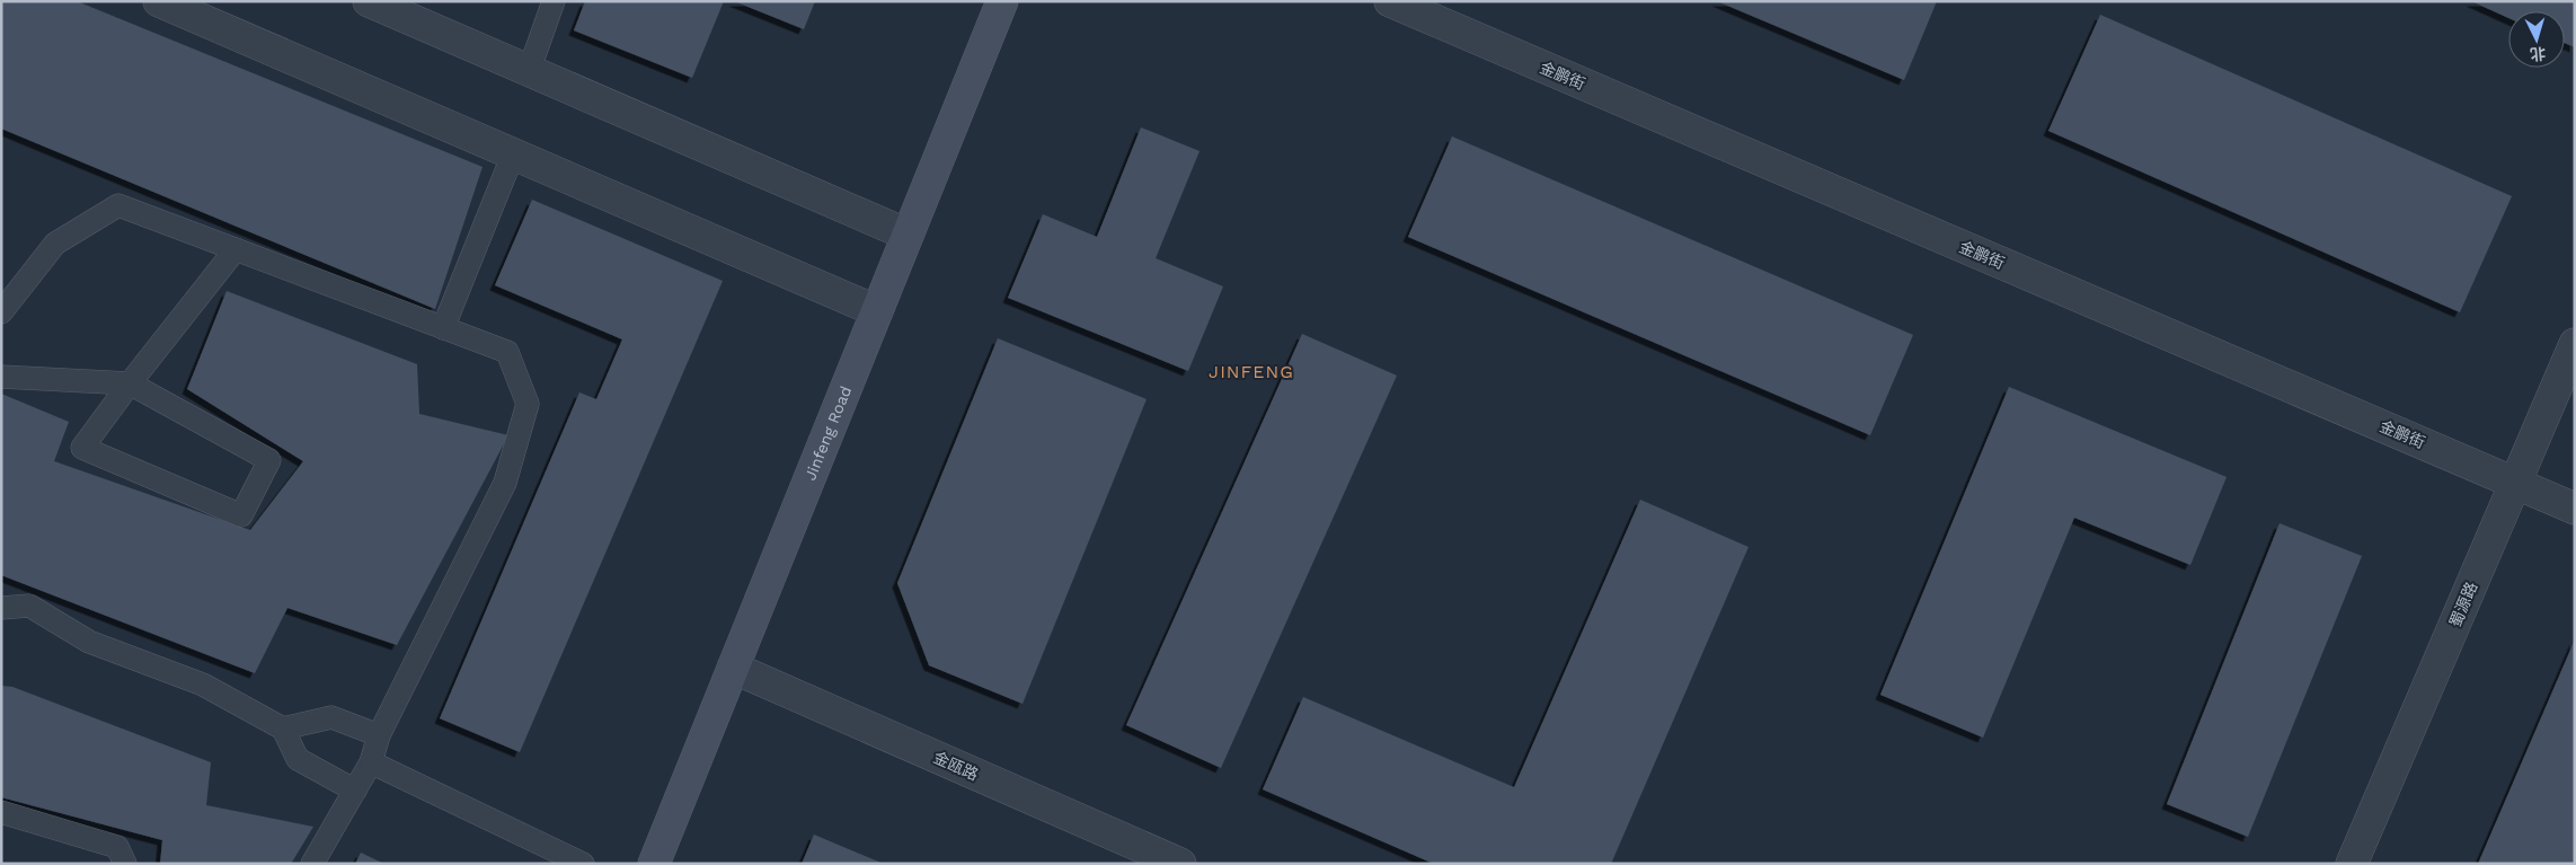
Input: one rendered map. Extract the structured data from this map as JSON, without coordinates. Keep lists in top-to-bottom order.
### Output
{
  "streets": {
    "street": [
      "金鹏街",
      "Jinfeng Road",
      "蜀源路",
      "金瓯路"
    ]
  },
  "crossings": [
    ["金鹏街", "蜀源路"],
    ["Jinfeng Road", "金瓯路"]
  ],
  "districts": ["JINFENG"],
  "north": "bottom"
}
